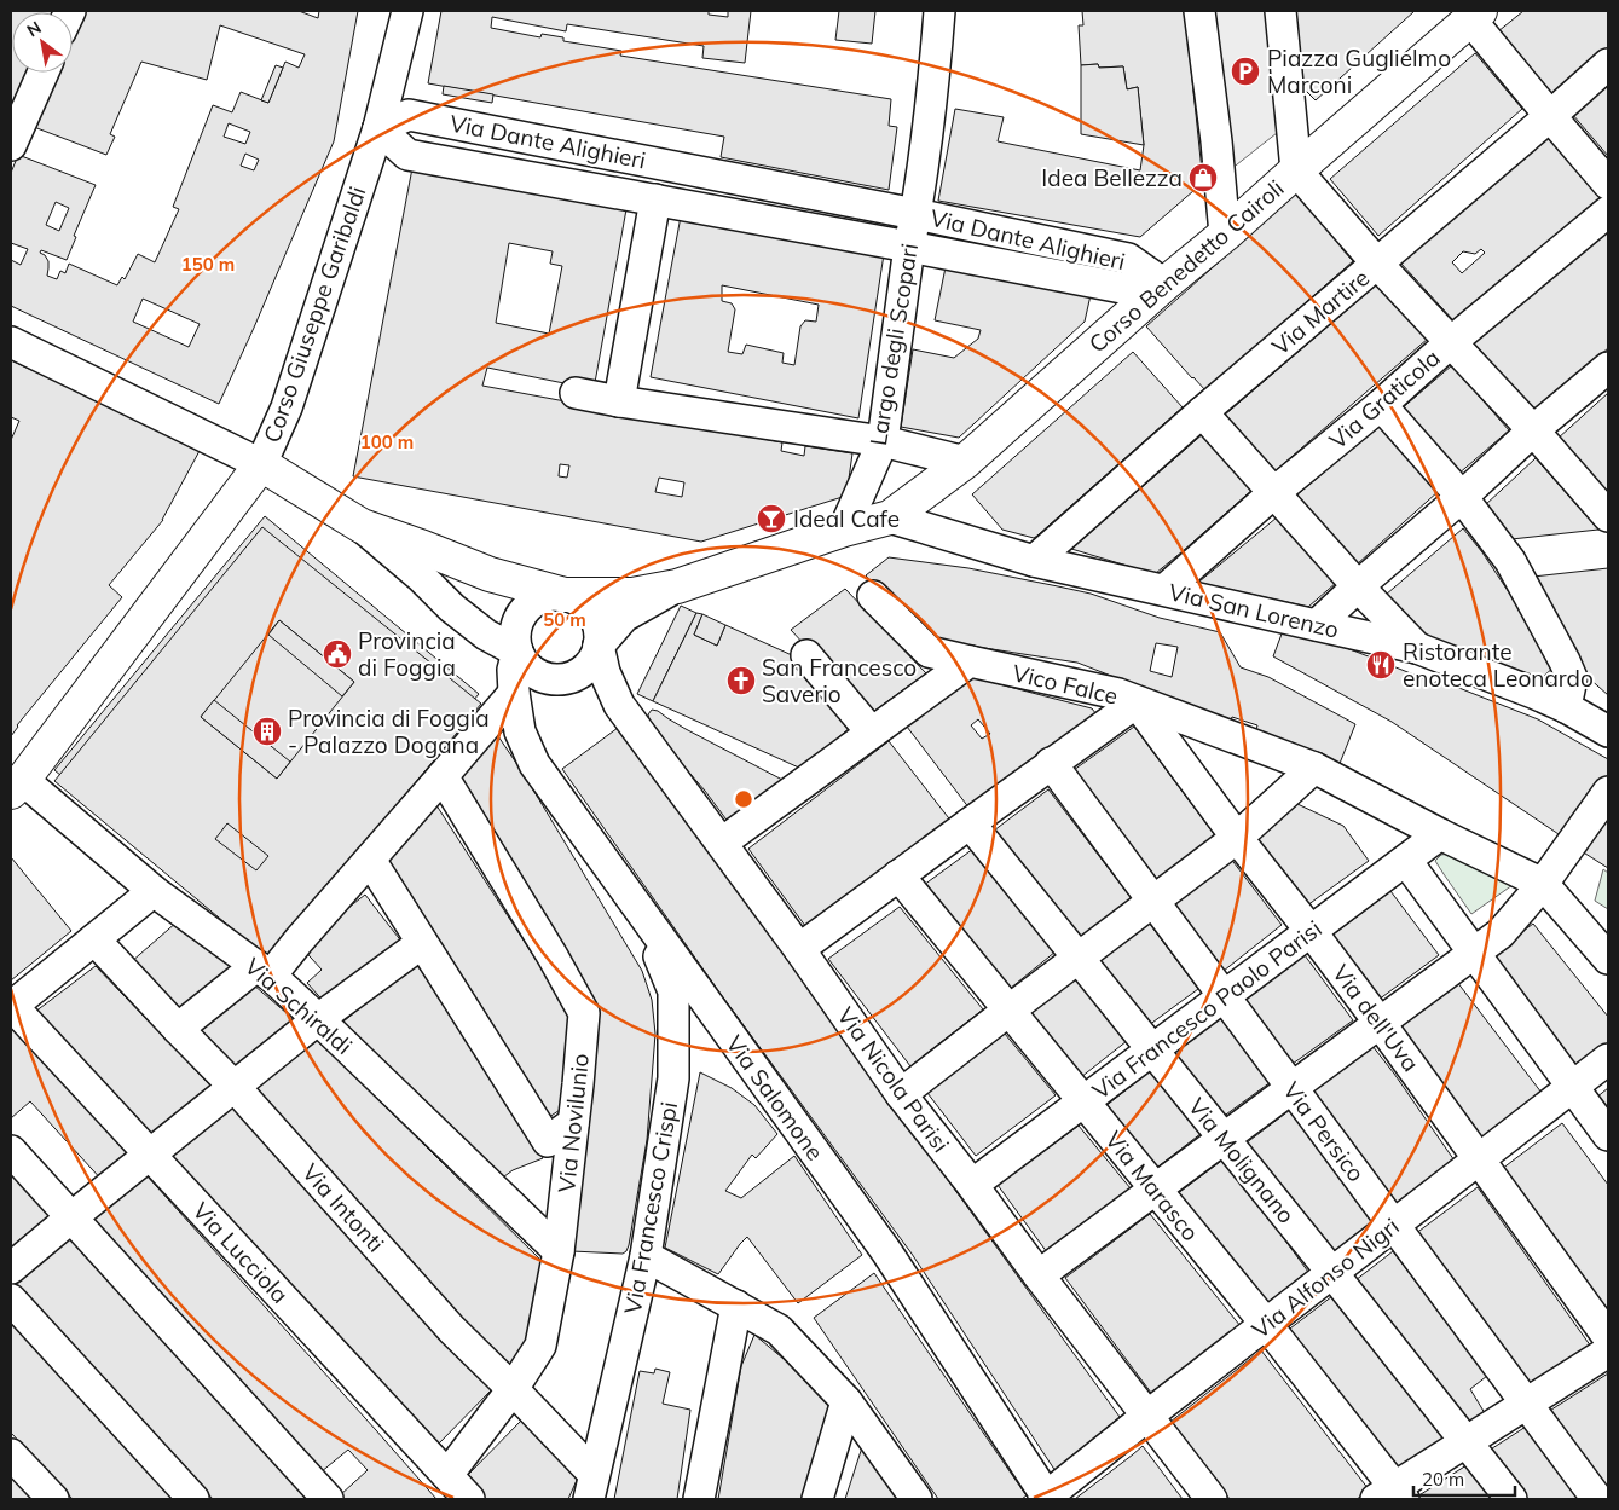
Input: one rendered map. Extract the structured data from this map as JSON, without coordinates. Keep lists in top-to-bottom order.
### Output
{
  "streets": {
    "street": [
      "Via Dante Alighieri",
      "Corso Benedetto Cairoli",
      "Via Martire",
      "Corso Giuseppe Garibaldi",
      "Largo degli Scopari",
      "Via Graticola",
      "Via San Lorenzo",
      "Vico Falce",
      "Via Schiraldi",
      "Via Francesco Paolo Parisi",
      "Via dell'Uva",
      "Via Nicola Parisi",
      "Via Salomone",
      "Via Novilunio",
      "Via Persico",
      "Via Molignano",
      "Via Marasco",
      "Via Intonti",
      "Via Francesco Crispi",
      "Via Lucciola",
      "Via Alfonso Nigri"
    ]
  },
  "crossings": [
    ["Via Dante Alighieri", "Corso Benedetto Cairoli"],
    ["Via Dante Alighieri", "Corso Giuseppe Garibaldi"],
    ["Via Dante Alighieri", "Largo degli Scopari"],
    ["Corso Benedetto Cairoli", "Via San Lorenzo"],
    ["Via Martire", "Via San Lorenzo"],
    ["Corso Giuseppe Garibaldi", "Via Schiraldi"],
    ["Via Graticola", "Via San Lorenzo"],
    ["Vico Falce", "Via Francesco Paolo Parisi"],
    ["Vico Falce", "Via dell'Uva"],
    ["Via Schiraldi", "Via Novilunio"],
    ["Via Francesco Paolo Parisi", "Via dell'Uva"],
    ["Via Francesco Paolo Parisi", "Via Nicola Parisi"],
    ["Via Francesco Paolo Parisi", "Via Persico"],
    ["Via Francesco Paolo Parisi", "Via Molignano"],
    ["Via Francesco Paolo Parisi", "Via Marasco"],
    ["Via dell'Uva", "Via Alfonso Nigri"],
    ["Via Nicola Parisi", "Via Salomone"],
    ["Via Nicola Parisi", "Via Alfonso Nigri"],
    ["Via Salomone", "Via Francesco Crispi"],
    ["Via Salomone", "Via Alfonso Nigri"],
    ["Via Novilunio", "Via Intonti"],
    ["Via Novilunio", "Via Lucciola"],
    ["Via Persico", "Via Alfonso Nigri"],
    ["Via Molignano", "Via Alfonso Nigri"],
    ["Via Marasco", "Via Alfonso Nigri"],
    ["Via Intonti", "Via Francesco Crispi"]
  ],
  "places": {
    "parking": ["Piazza Guglielmo Marconi"],
    "shop": ["Idea Bellezza"],
    "bar": ["Ideal Cafe"],
    "public building": ["Provincia di Foggia"],
    "restaurant": ["Ristorante enoteca Leonardo"],
    "church": ["San Francesco Saverio"],
    "building": ["Provincia di Foggia - Palazzo Dogana"]
  },
  "scale_bar": "20 m",
  "north": "top left",
  "rings": ["150 m", "100 m", "50 m"]
}
